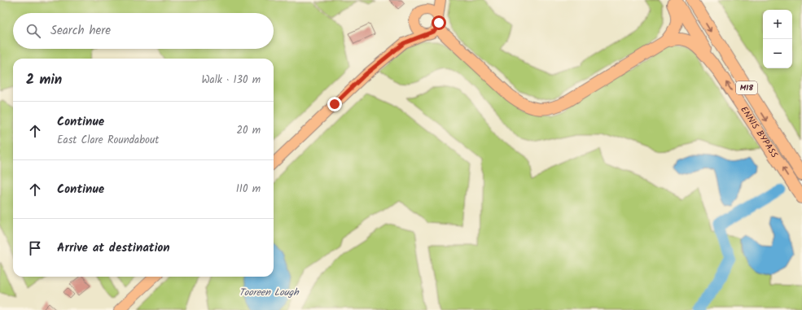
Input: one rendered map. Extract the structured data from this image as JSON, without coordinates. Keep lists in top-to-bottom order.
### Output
{
  "streets": {
    "highway": ["M18", "ENNIS BYPASS"]
  },
  "water": ["Tooreen Lough"],
  "page": {
    "map_buttons": ["+", "−"],
    "search": "Search here",
    "heading": ["2 min", "Walk · 130 m"],
    "list": [
      ["Continue", "East Clare Roundabout", "20 m"],
      ["Continue", "110 m"],
      "Arrive at destination"
    ]
  }
}
